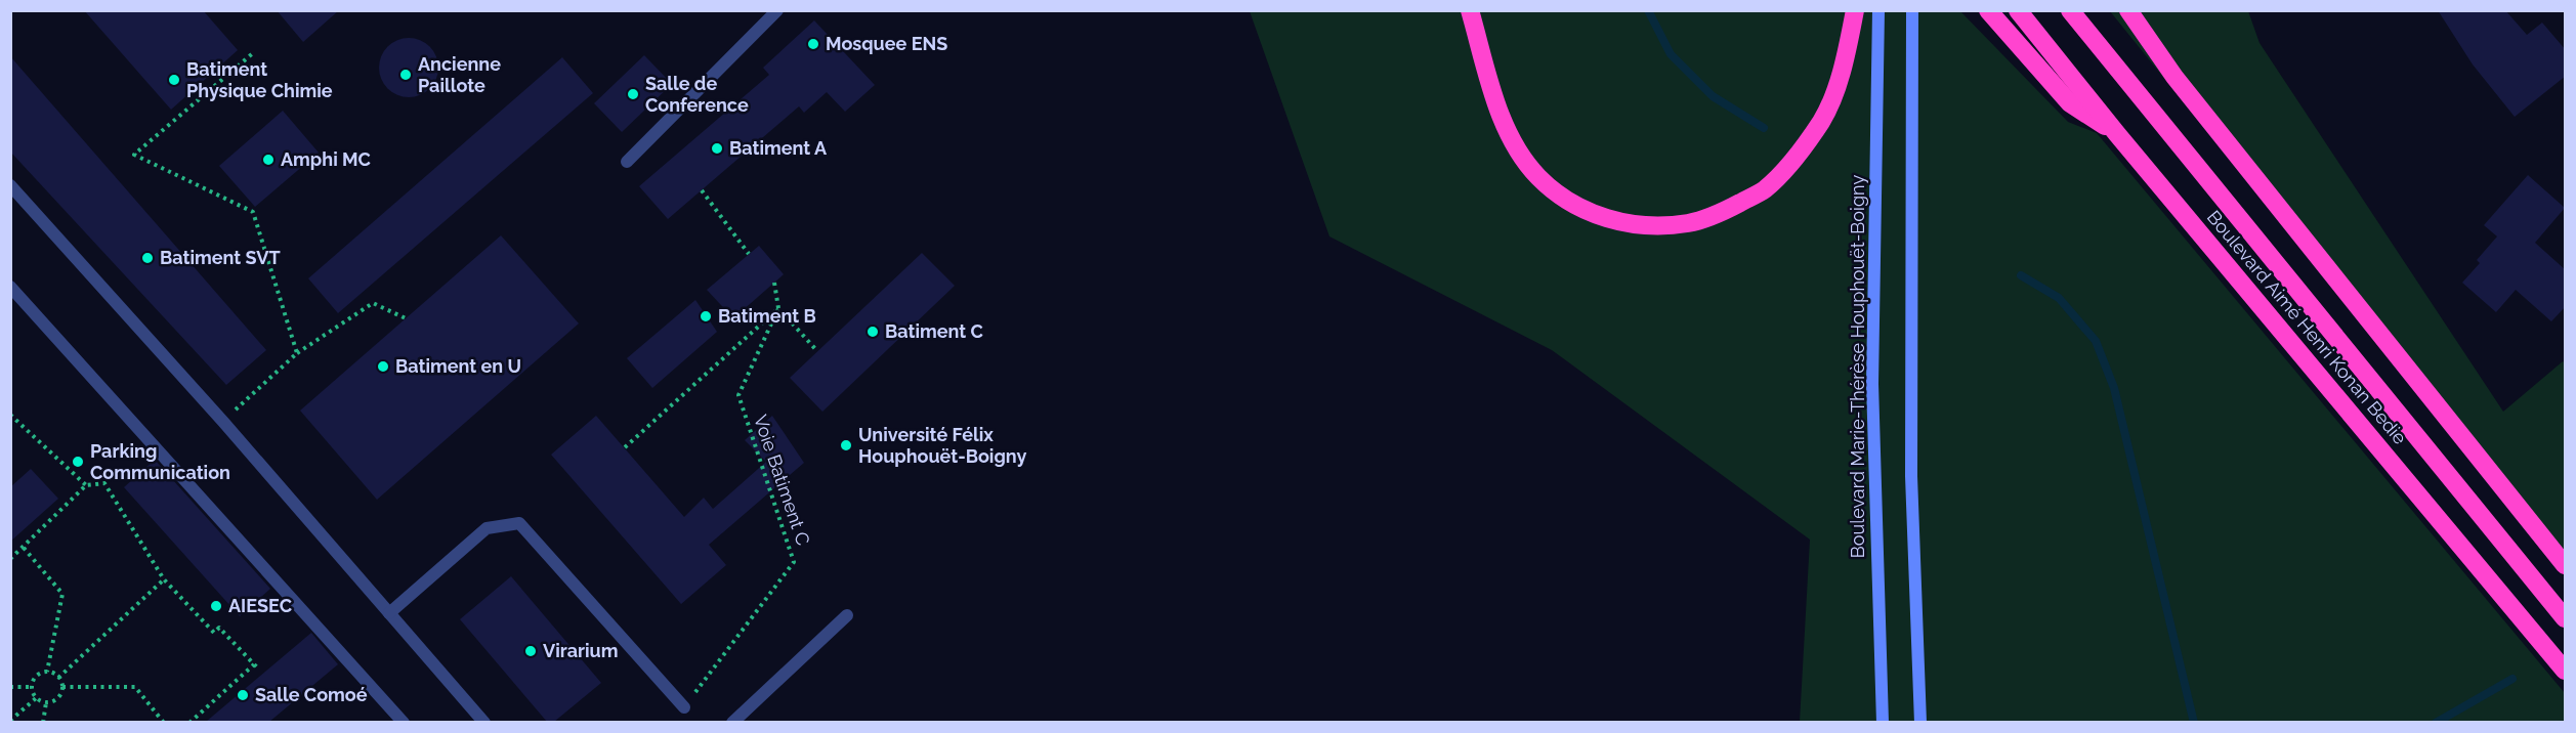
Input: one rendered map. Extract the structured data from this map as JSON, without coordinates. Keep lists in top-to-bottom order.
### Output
{
  "streets": {
    "highway": ["Boulevard Aimé Henri Konan Bedie"],
    "main road": ["Boulevard Marie-Thérèse Houphouët-Boigny"],
    "path": ["Voie Batiment C"]
  },
  "places": [
    "Mosquee ENS",
    "Ancienne Paillote",
    "Batiment Physique Chimie",
    "Salle de Conference",
    "Batiment A",
    "Amphi MC",
    "Batiment SVT",
    "Batiment B",
    "Batiment C",
    "Batiment en U",
    "Université Félix Houphouët-Boigny",
    "Parking Communication",
    "AIESEC",
    "Virarium",
    "Salle Comoé"
  ]
}
